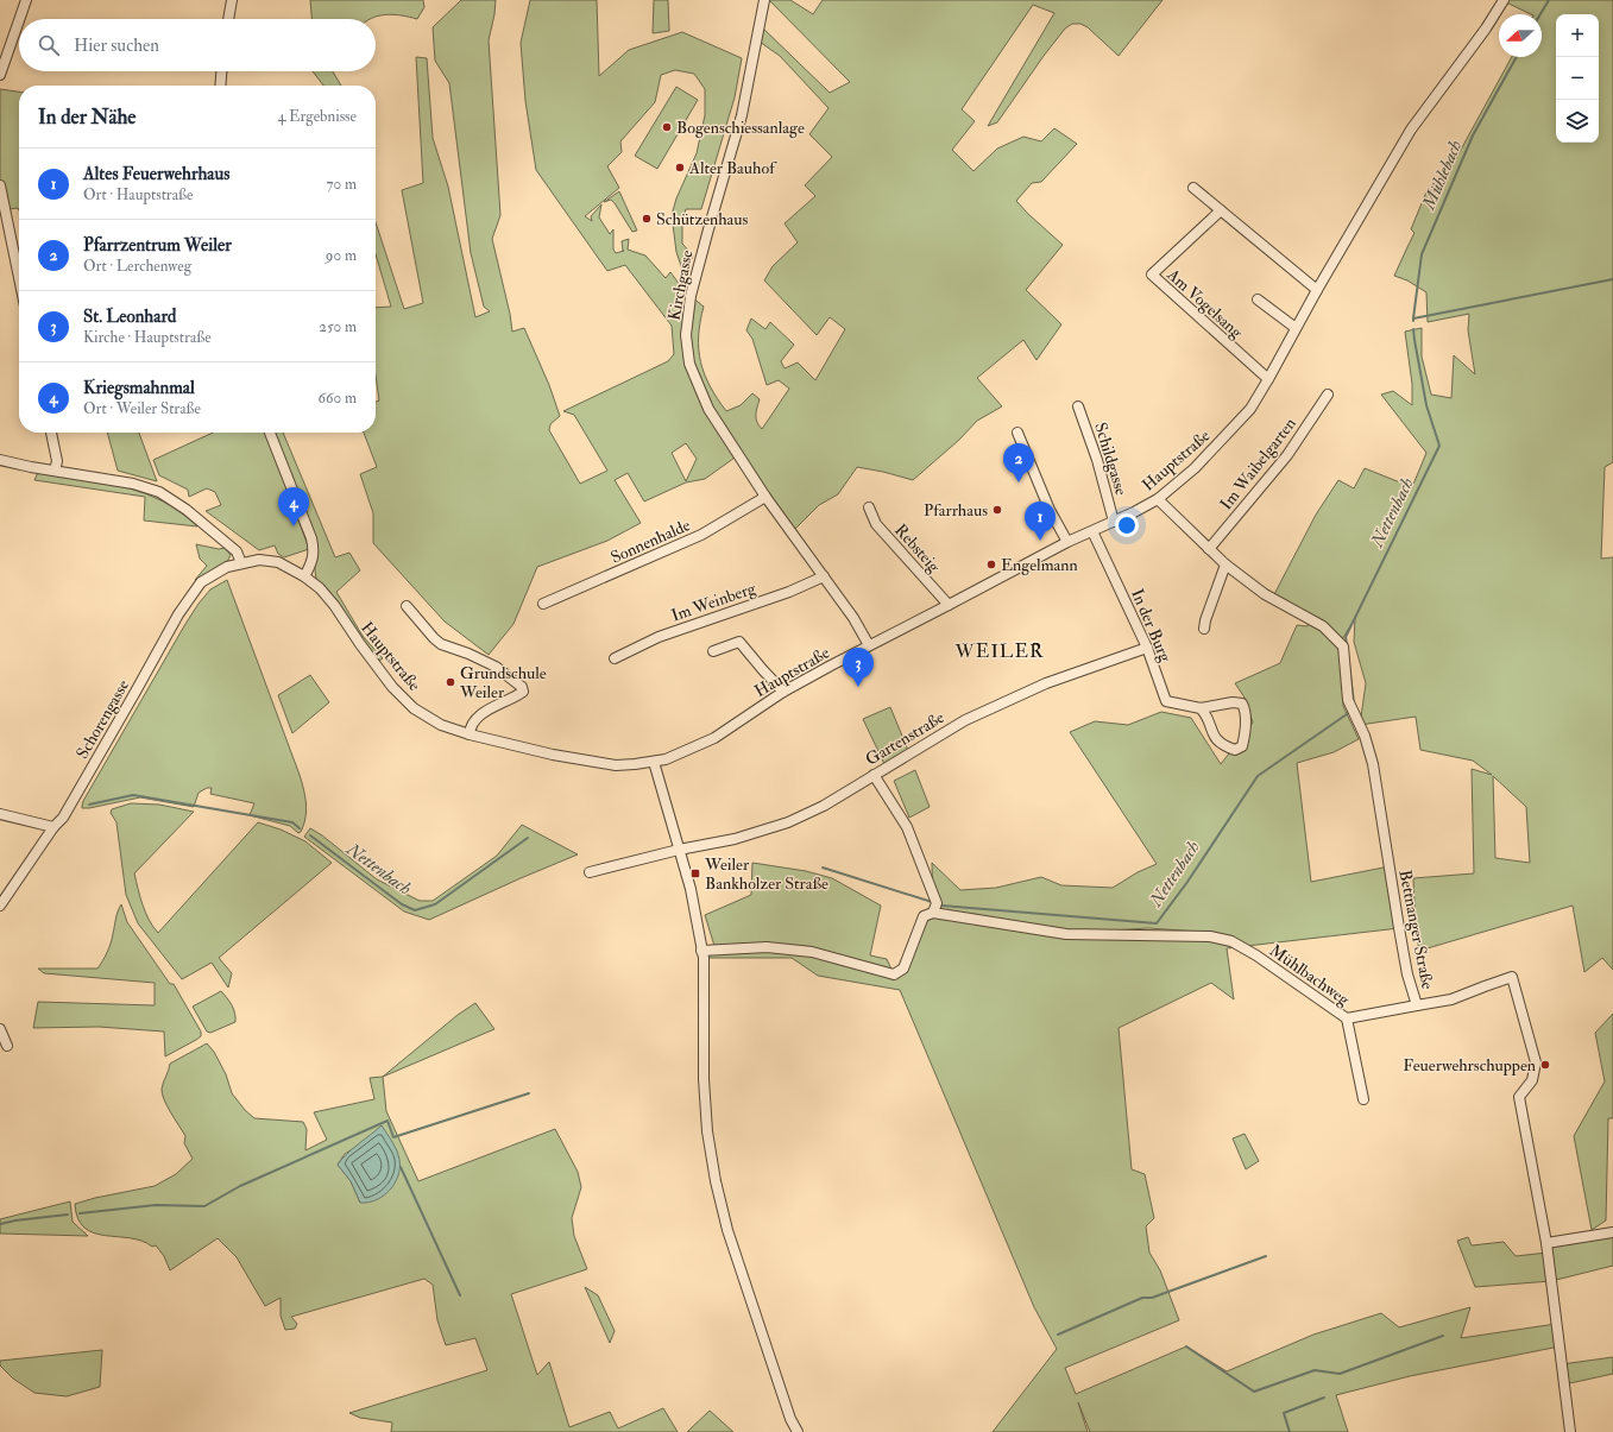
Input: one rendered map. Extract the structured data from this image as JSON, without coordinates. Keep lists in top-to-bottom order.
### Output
{
  "streets": {
    "street": [
      "Kirchgasse",
      "Am Vogelsang",
      "Schildgasse",
      "Hauptstraße",
      "Im Waibelgarten",
      "Sonnenhalde",
      "Rebsteig",
      "Im Weinberg",
      "In der Burg",
      "Schorengasse",
      "Gartenstraße",
      "Bettnanger Straße",
      "Mühlbachweg"
    ]
  },
  "crossings": [
    ["Kirchgasse", "Hauptstraße"],
    ["Kirchgasse", "Sonnenhalde"],
    ["Kirchgasse", "Im Weinberg"],
    ["Am Vogelsang", "Hauptstraße"],
    ["Schildgasse", "Hauptstraße"],
    ["Hauptstraße", "Rebsteig"],
    ["Hauptstraße", "In der Burg"],
    ["Hauptstraße", "Schorengasse"],
    ["Hauptstraße", "Bettnanger Straße"],
    ["Im Waibelgarten", "Bettnanger Straße"],
    ["In der Burg", "Gartenstraße"],
    ["Bettnanger Straße", "Mühlbachweg"]
  ],
  "districts": ["WEILER"],
  "water": ["Mühlebach", "Nettenbach"],
  "places": {
    "other": [
      "Bogenschiessanlage",
      "Alter Bauhof",
      "Schützenhaus",
      "Pfarrhaus",
      "Engelmann",
      "Grundschule Weiler",
      "Feuerwehrschuppen"
    ],
    "transit": ["Weiler Bankholzer Straße"]
  },
  "north": "left",
  "page": {
    "map_buttons": ["+", "−"],
    "search": "Hier suchen",
    "heading": ["In der Nähe", "4 Ergebnisse"],
    "list": [
      {
        "mark": "1",
        "name": "Altes Feuerwehrhaus",
        "note": "Ort · Hauptstraße",
        "value": "70 m"
      },
      {
        "mark": "2",
        "name": "Pfarrzentrum Weiler",
        "note": "Ort · Lerchenweg",
        "value": "90 m"
      },
      {
        "mark": "3",
        "name": "St. Leonhard",
        "note": "Kirche · Hauptstraße",
        "value": "250 m"
      },
      {
        "mark": "4",
        "name": "Kriegsmahnmal",
        "note": "Ort · Weiler Straße",
        "value": "660 m"
      }
    ],
    "pins": [
      "2",
      "4",
      "1",
      "3"
    ]
  }
}
